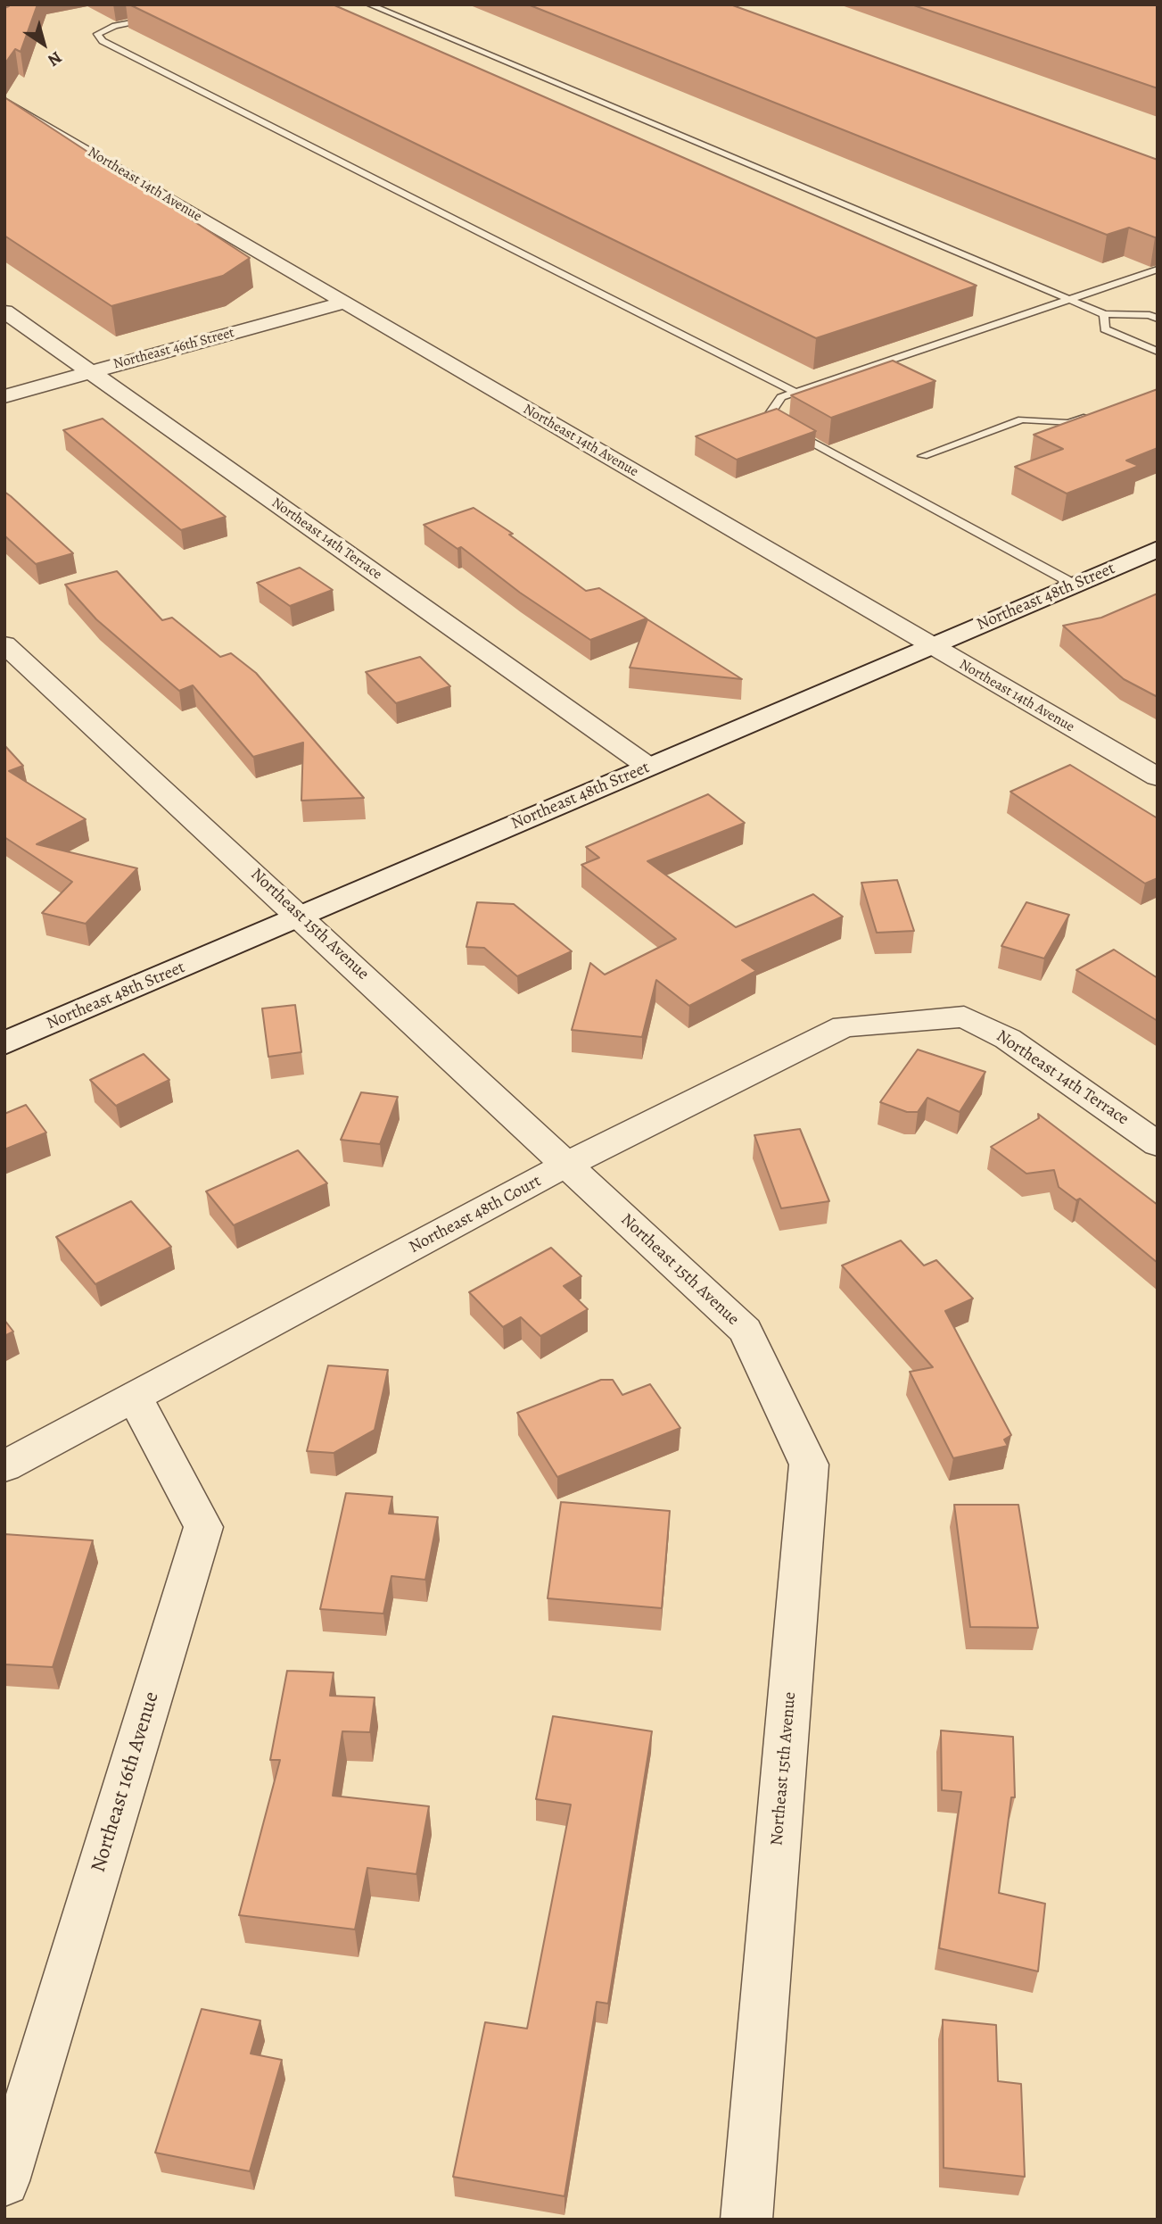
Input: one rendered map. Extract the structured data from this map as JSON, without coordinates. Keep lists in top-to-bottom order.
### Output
{
  "streets": {
    "street": [
      "Northeast 14th Avenue",
      "Northeast 46th Street",
      "Northeast 14th Terrace",
      "Northeast 48th Street",
      "Northeast 15th Avenue",
      "Northeast 48th Court",
      "Northeast 16th Avenue"
    ]
  },
  "crossings": [
    ["Northeast 14th Avenue", "Northeast 46th Street"],
    ["Northeast 14th Avenue", "Northeast 48th Street"],
    ["Northeast 46th Street", "Northeast 14th Terrace"],
    ["Northeast 14th Terrace", "Northeast 48th Street"],
    ["Northeast 14th Terrace", "Northeast 48th Court"],
    ["Northeast 48th Street", "Northeast 15th Avenue"],
    ["Northeast 15th Avenue", "Northeast 48th Court"],
    ["Northeast 48th Court", "Northeast 16th Avenue"]
  ],
  "north": "bottom right"
}
